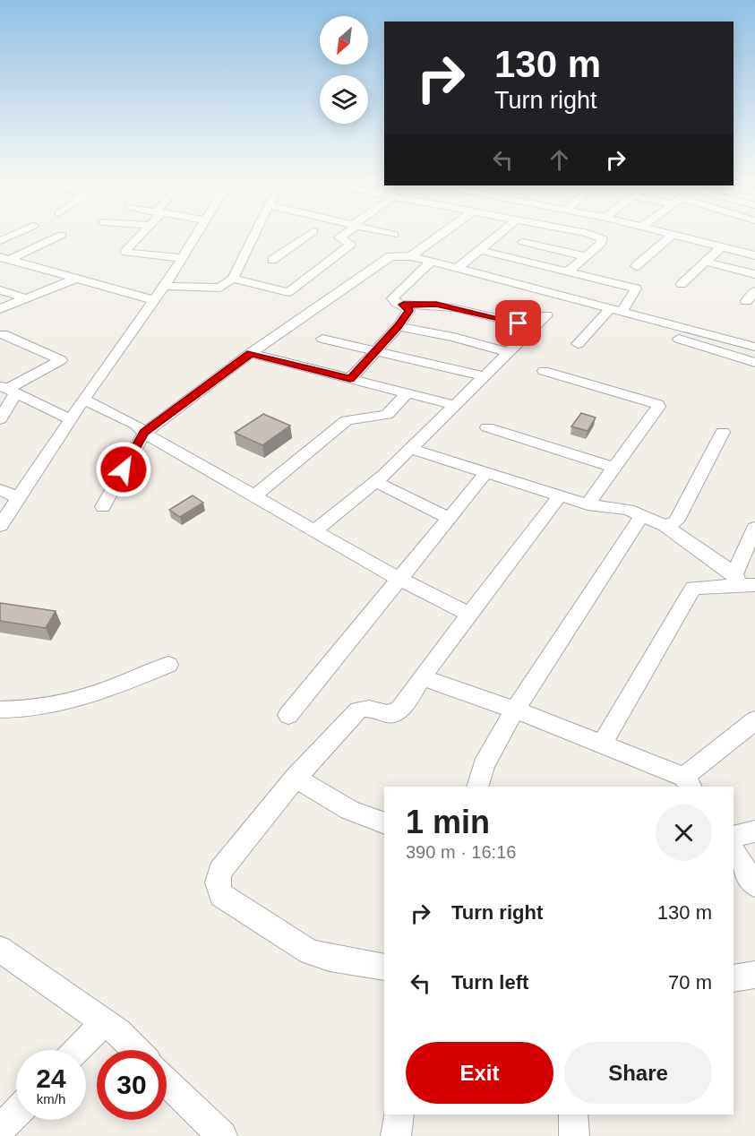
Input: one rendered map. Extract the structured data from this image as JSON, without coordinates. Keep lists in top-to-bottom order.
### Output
{
  "north": "bottom left",
  "page": {
    "turn": ["130 m", "Turn right"],
    "heading": ["1 min", "390 m · 16:16"],
    "list": [
      {
        "name": "Turn right",
        "value": "130 m"
      },
      {
        "name": "Turn left",
        "value": "70 m"
      }
    ],
    "buttons": ["Exit", "Share"],
    "speed": "24 km/h",
    "limit": "30"
  }
}
